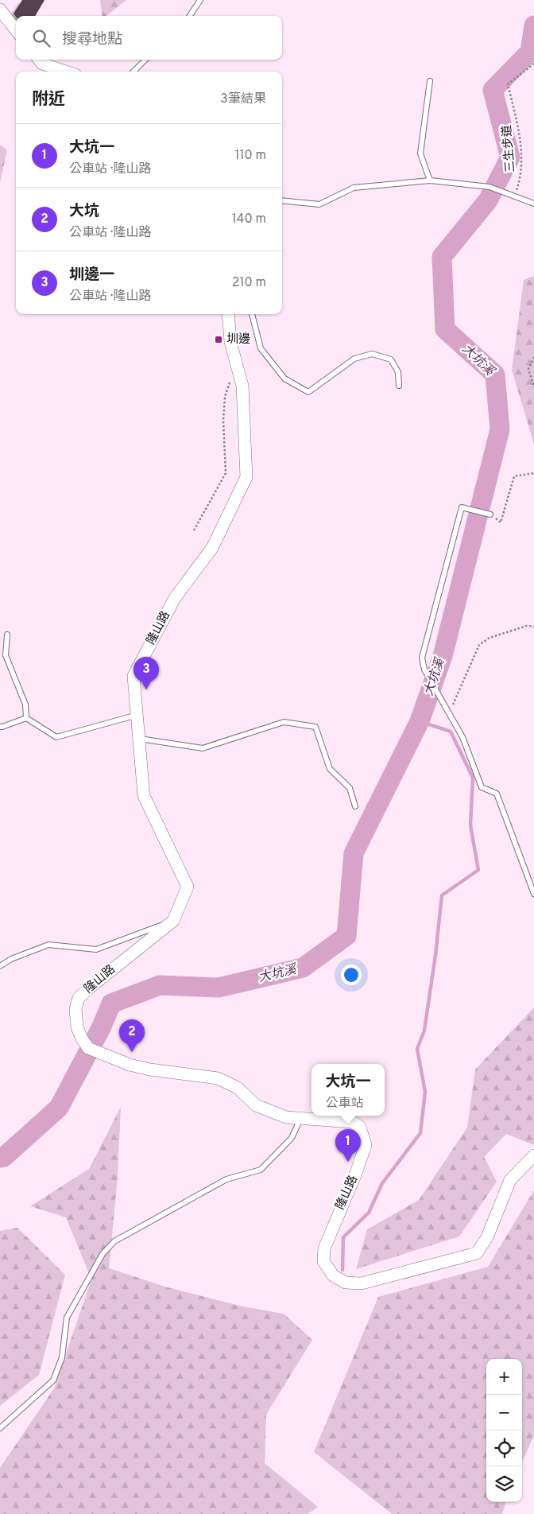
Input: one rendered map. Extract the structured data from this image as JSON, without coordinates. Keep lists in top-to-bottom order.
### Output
{
  "streets": {
    "street": ["隆山路"],
    "path": ["三生步道"]
  },
  "water": ["大坑溪"],
  "places": {
    "transit": ["圳邊"]
  },
  "page": {
    "search": "搜尋地點",
    "heading": ["附近", "3筆結果"],
    "list": [
      {
        "mark": "1",
        "name": "大坑一",
        "note": "公車站 · 隆山路",
        "value": "110 m"
      },
      {
        "mark": "2",
        "name": "大坑",
        "note": "公車站 · 隆山路",
        "value": "140 m"
      },
      {
        "mark": "3",
        "name": "圳邊一",
        "note": "公車站 · 隆山路",
        "value": "210 m"
      }
    ],
    "pins": ["3", "2", "1"],
    "popup": ["大坑一", "公車站"],
    "map_buttons": ["+", "−"]
  }
}
